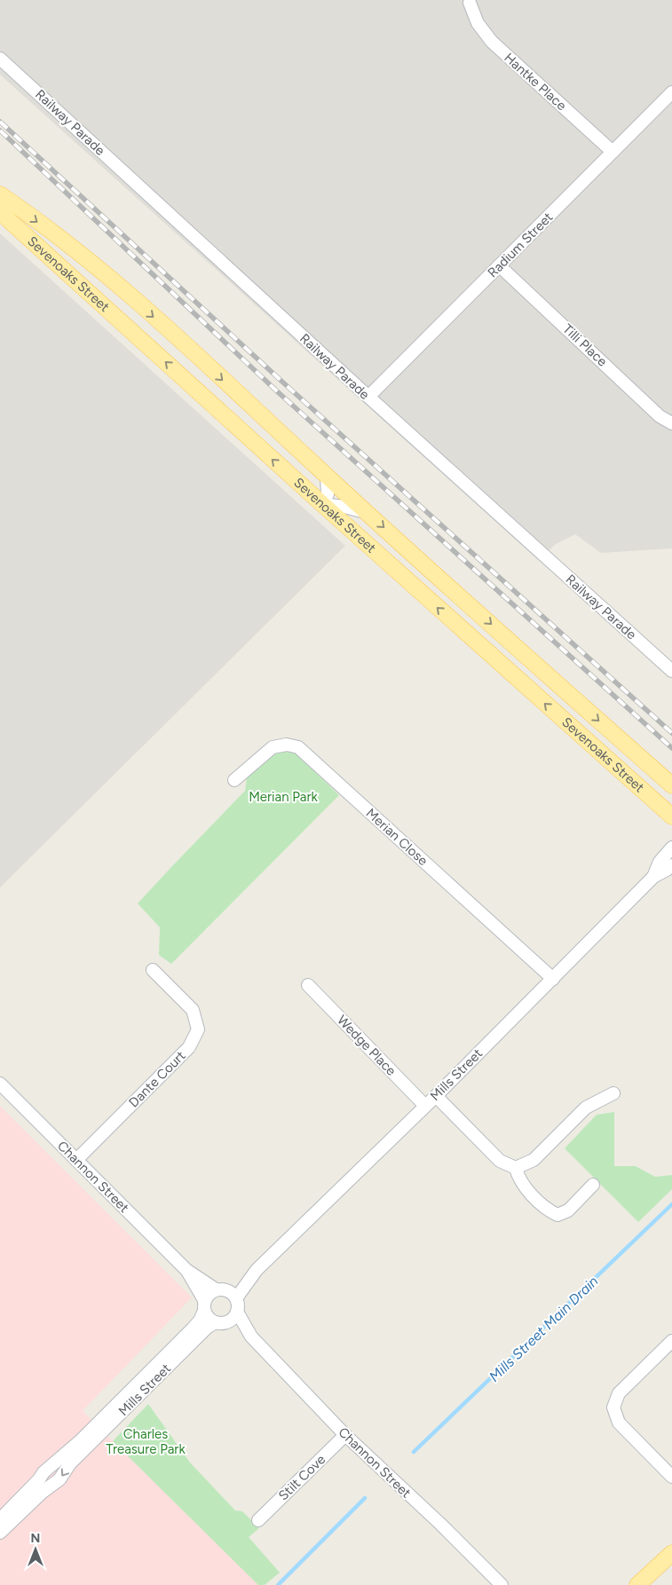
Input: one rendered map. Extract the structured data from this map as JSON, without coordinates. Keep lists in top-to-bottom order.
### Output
{
  "streets": {
    "main road": ["Sevenoaks Street"],
    "street": [
      "Hantke Place",
      "Railway Parade",
      "Radium Street",
      "Tilli Place",
      "Merian Close",
      "Wedge Place",
      "Mills Street",
      "Dante Court",
      "Channon Street",
      "Stilt Cove"
    ]
  },
  "crossings": [
    ["Hantke Place", "Radium Street"],
    ["Railway Parade", "Radium Street"],
    ["Radium Street", "Tilli Place"],
    ["Merian Close", "Mills Street"],
    ["Wedge Place", "Mills Street"],
    ["Mills Street", "Channon Street"],
    ["Dante Court", "Channon Street"],
    ["Channon Street", "Stilt Cove"]
  ],
  "water": ["Mills Street Main Drain"],
  "parks": ["Merian Park", "Charles Treasure Park"],
  "north": "top"
}
